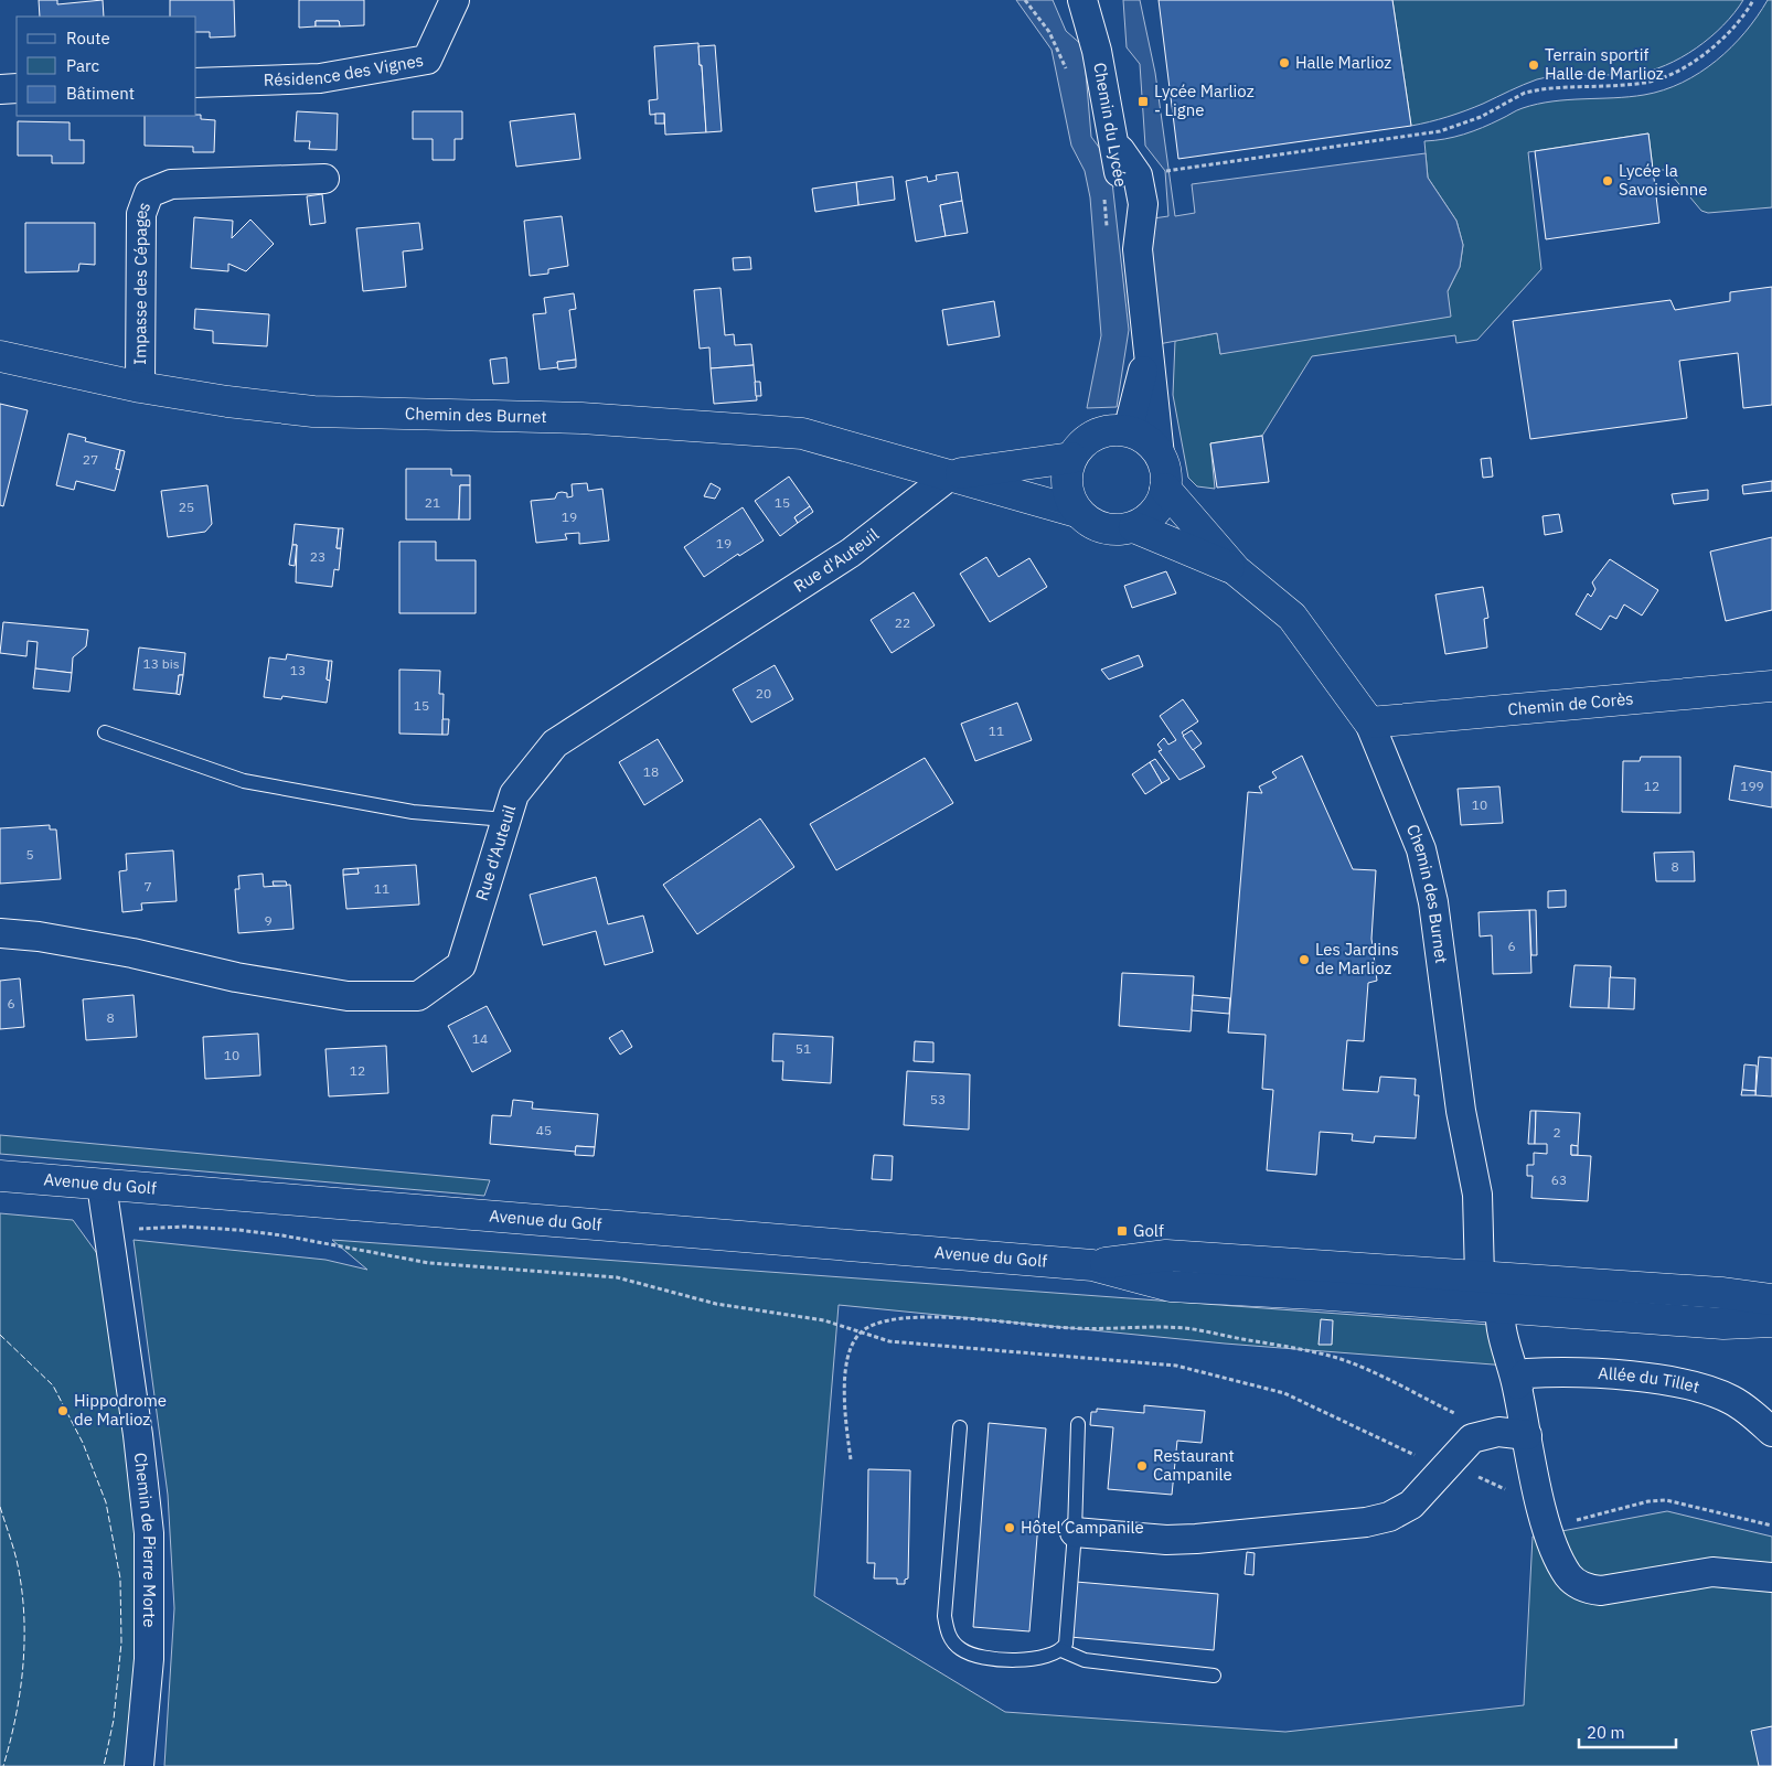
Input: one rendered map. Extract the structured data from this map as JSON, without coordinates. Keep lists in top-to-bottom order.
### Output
{
  "streets": {
    "main road": ["Chemin des Burnet", "Chemin de Corès", "Avenue du Golf"],
    "street": [
      "Résidence des Vignes",
      "Chemin du Lycée",
      "Impasse des Cépages",
      "Rue d'Auteuil",
      "Allée du Tillet",
      "Chemin de Pierre Morte"
    ]
  },
  "crossings": [
    ["Chemin du Lycée", "Chemin des Burnet"],
    ["Impasse des Cépages", "Chemin des Burnet"],
    ["Chemin des Burnet", "Rue d'Auteuil"],
    ["Chemin des Burnet", "Chemin de Corès"],
    ["Avenue du Golf", "Chemin de Pierre Morte"]
  ],
  "places": {
    "other": [
      "Halle Marlioz",
      "Terrain sportif Halle de Marlioz",
      "Lycée la Savoisienne",
      "Les Jardins de Marlioz",
      "Hippodrome de Marlioz",
      "Restaurant Campanile",
      "Hôtel Campanile"
    ],
    "transit": ["Lycée Marlioz - Ligne", "Golf"]
  },
  "house_numbers": [
    "27",
    "21",
    "15",
    "25",
    "19",
    "19",
    "23",
    "22",
    "13 bis",
    "13",
    "20",
    "15",
    "11",
    "18",
    "12",
    "199",
    "10",
    "5",
    "8",
    "7",
    "11",
    "9",
    "6",
    "6",
    "8",
    "14",
    "51",
    "10",
    "12",
    "53",
    "45",
    "2",
    "63"
  ],
  "legend": ["Route", "Parc", "Bâtiment"],
  "scale_bar": "20 m"
}
